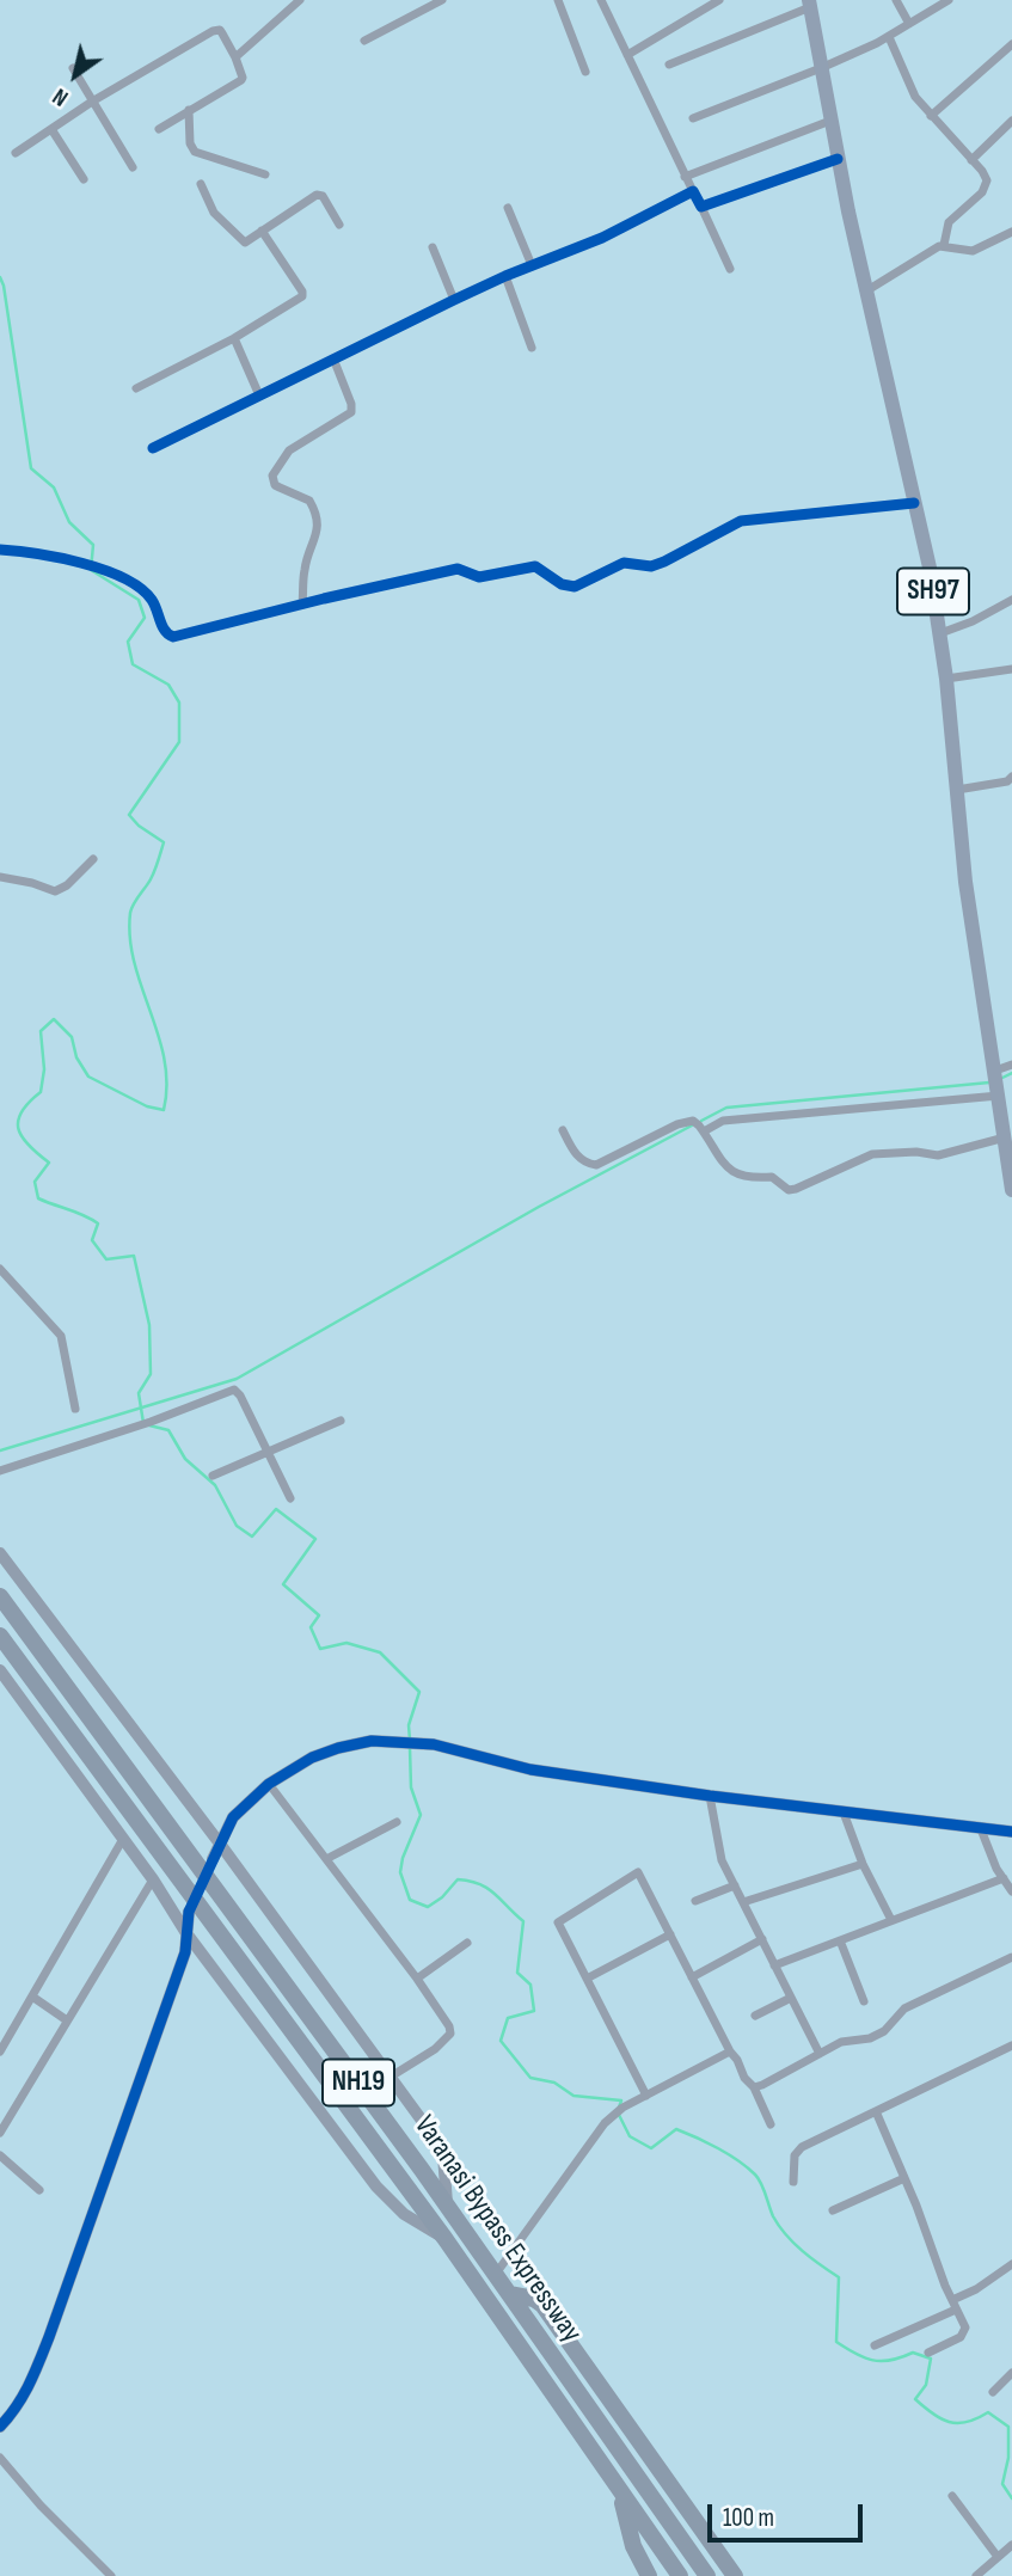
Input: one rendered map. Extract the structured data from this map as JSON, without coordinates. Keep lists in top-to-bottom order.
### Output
{
  "streets": {
    "highway": ["NH19", "Varanasi Bypass Expressway"],
    "main road": ["SH97"]
  },
  "scale_bar": "100 m",
  "north": "bottom left"
}
